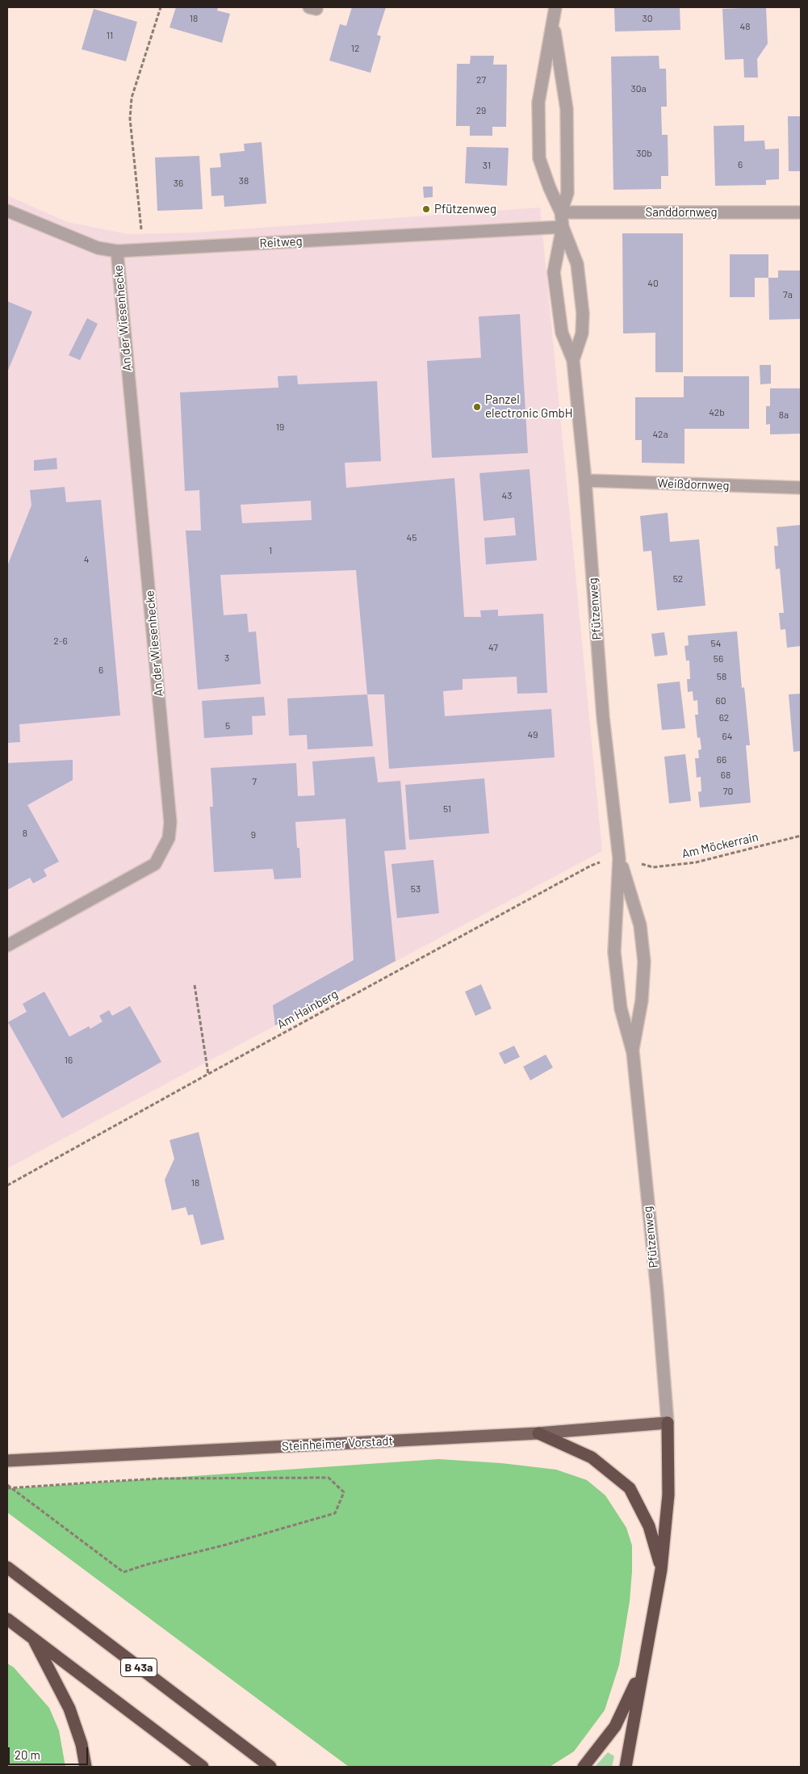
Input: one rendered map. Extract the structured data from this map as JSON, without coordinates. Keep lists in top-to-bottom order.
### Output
{
  "streets": {
    "highway": ["B 43a"],
    "main road": ["Steinheimer Vorstadt"],
    "street": [
      "Sanddornweg",
      "Reitweg",
      "An der Wiesenhecke",
      "Weißdornweg",
      "Pfützenweg"
    ],
    "path": ["Am Möckerrain", "Am Hainberg"]
  },
  "crossings": [
    ["Sanddornweg", "Pfützenweg"],
    ["Reitweg", "An der Wiesenhecke"],
    ["Reitweg", "Pfützenweg"],
    ["Weißdornweg", "Pfützenweg"],
    ["Pfützenweg", "Am Möckerrain"],
    ["Pfützenweg", "Am Hainberg"],
    ["Pfützenweg", "Steinheimer Vorstadt"],
    ["Am Möckerrain", "Am Hainberg"]
  ],
  "places": ["Pfützenweg", "Panzel electronic GmbH"],
  "house_numbers": [
    "18",
    "30",
    "48",
    "11",
    "12",
    "27",
    "30a",
    "29",
    "30b",
    "6",
    "31",
    "38",
    "36",
    "40",
    "7a",
    "42b",
    "8a",
    "19",
    "42a",
    "43",
    "45",
    "1",
    "4",
    "52",
    "2-6",
    "54",
    "47",
    "3",
    "56",
    "6",
    "58",
    "60",
    "62",
    "5",
    "49",
    "64",
    "66",
    "68",
    "7",
    "70",
    "51",
    "8",
    "9",
    "53",
    "16",
    "18"
  ],
  "scale_bar": "20 m"
}
